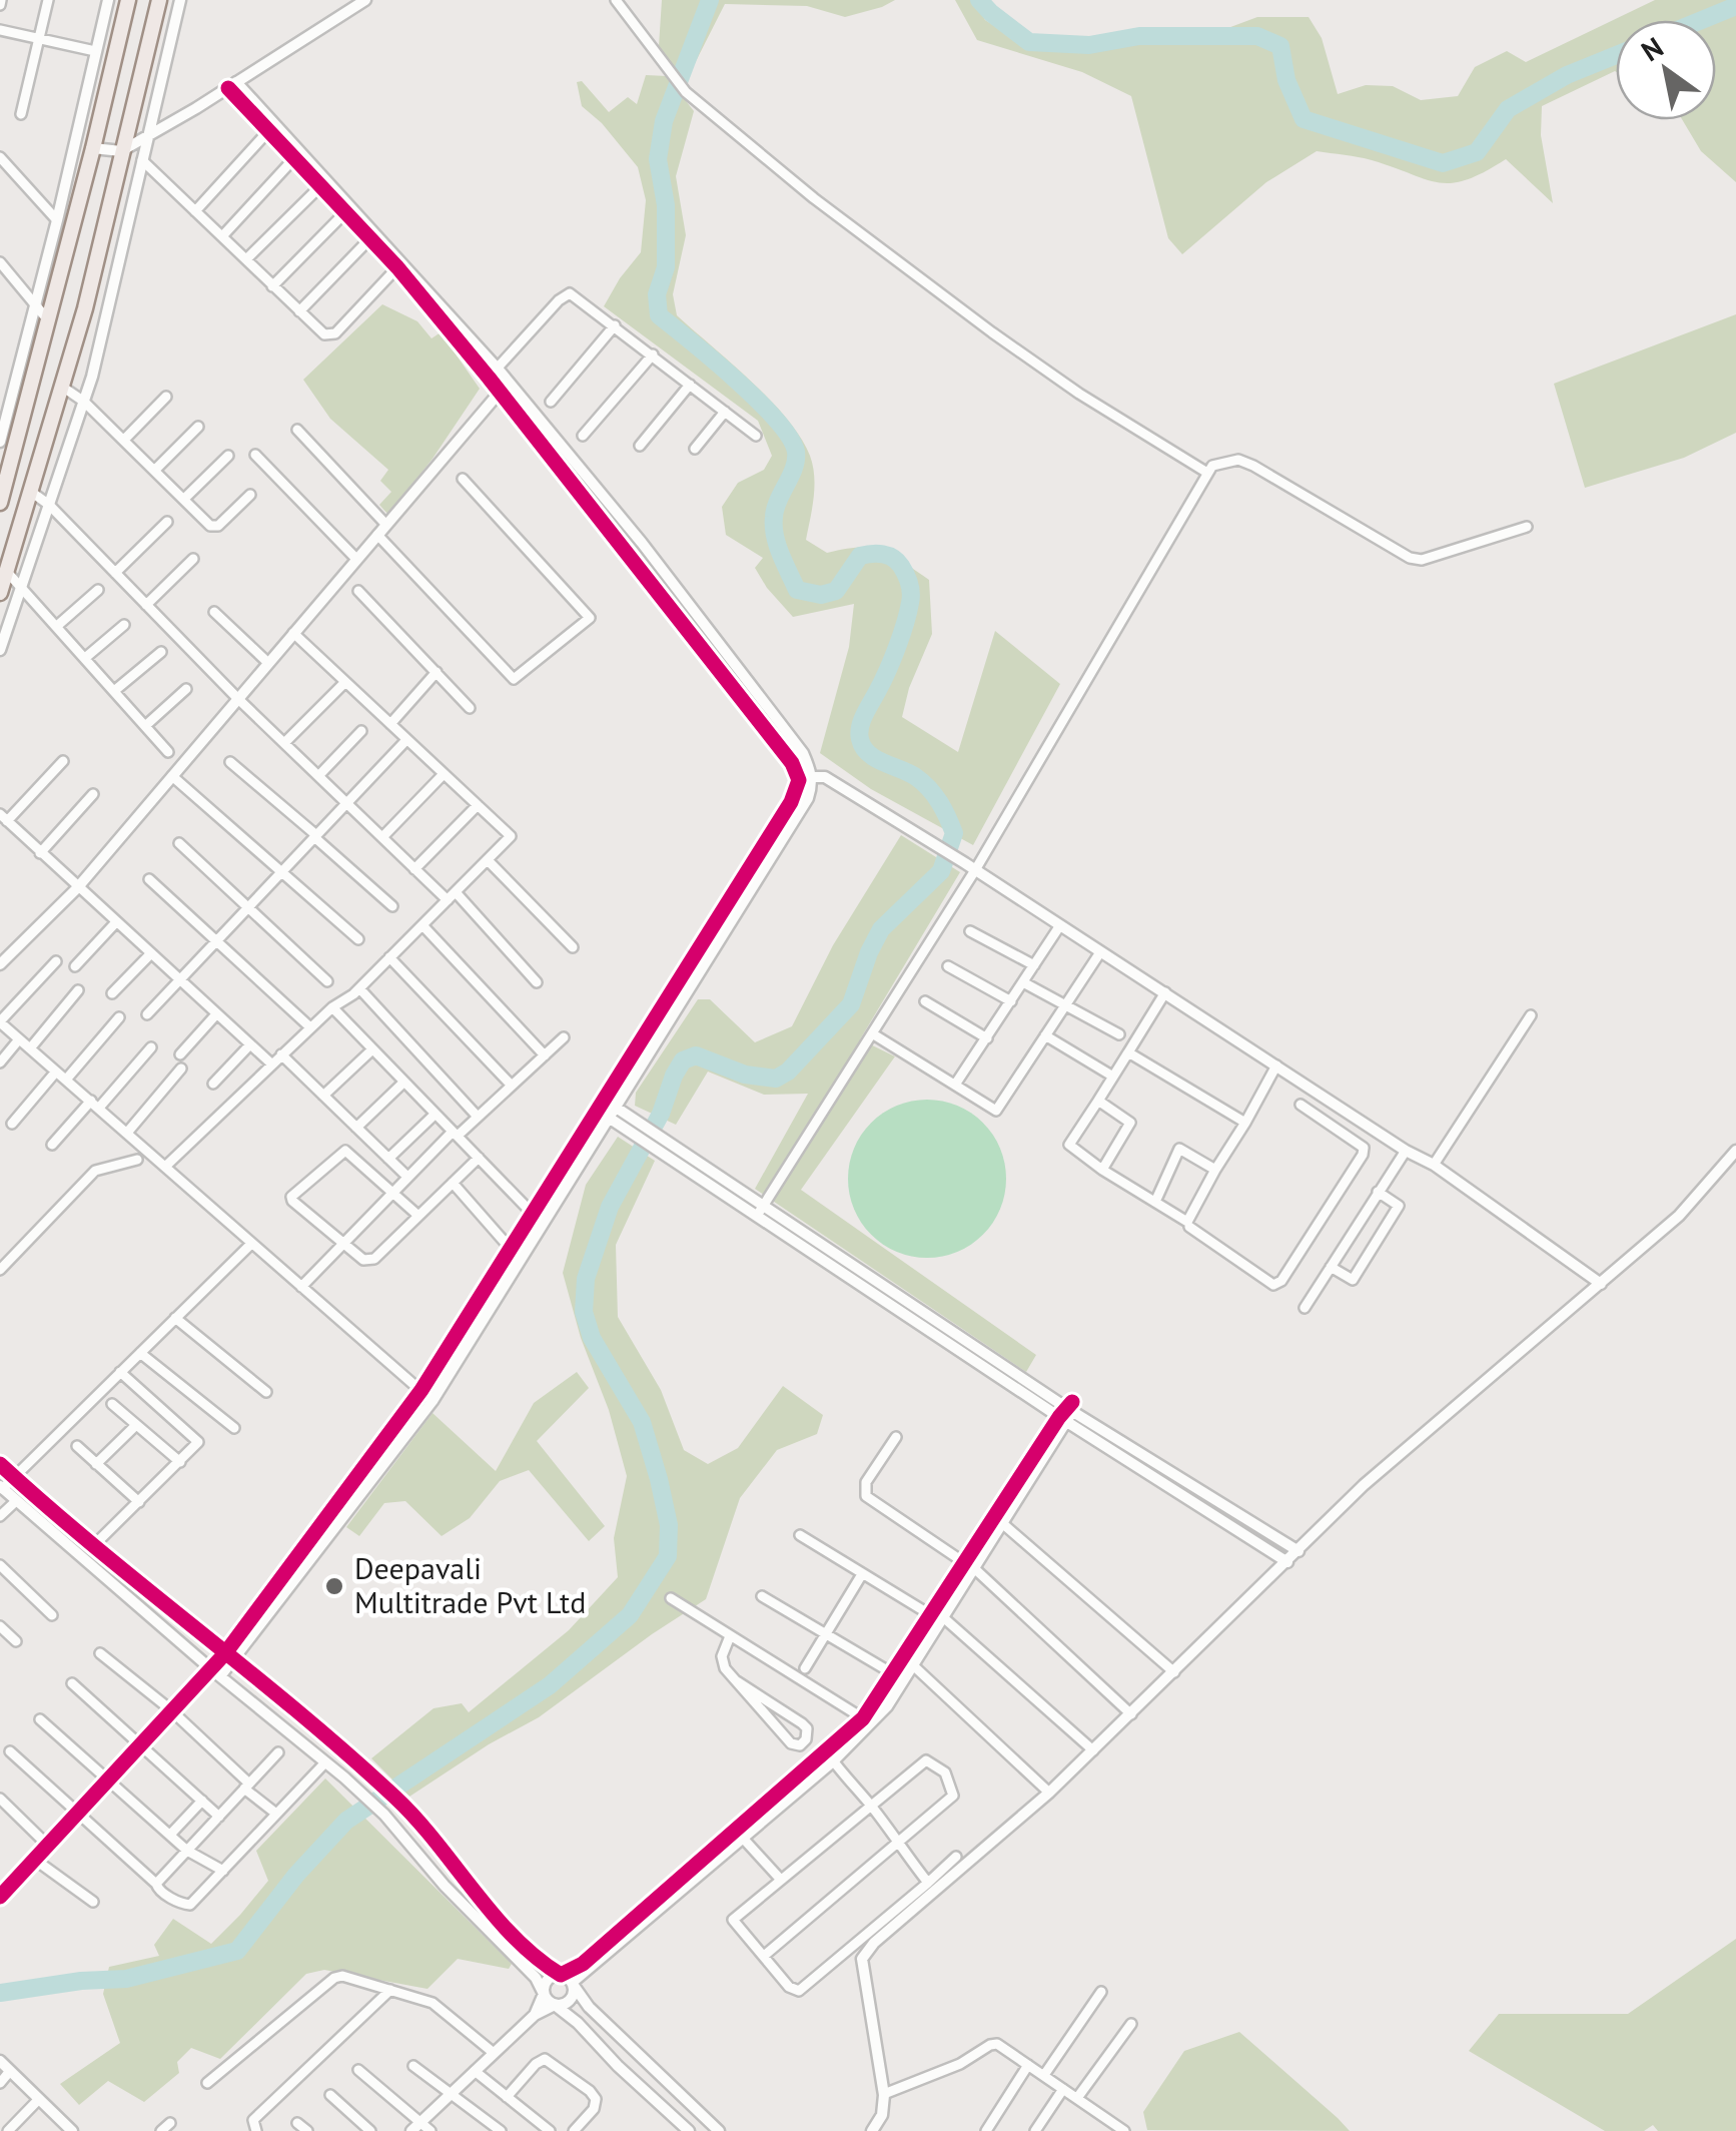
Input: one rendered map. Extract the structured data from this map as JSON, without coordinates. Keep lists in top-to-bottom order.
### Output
{
  "places": ["Deepavali Multitrade Pvt Ltd"],
  "north": "top left"
}
